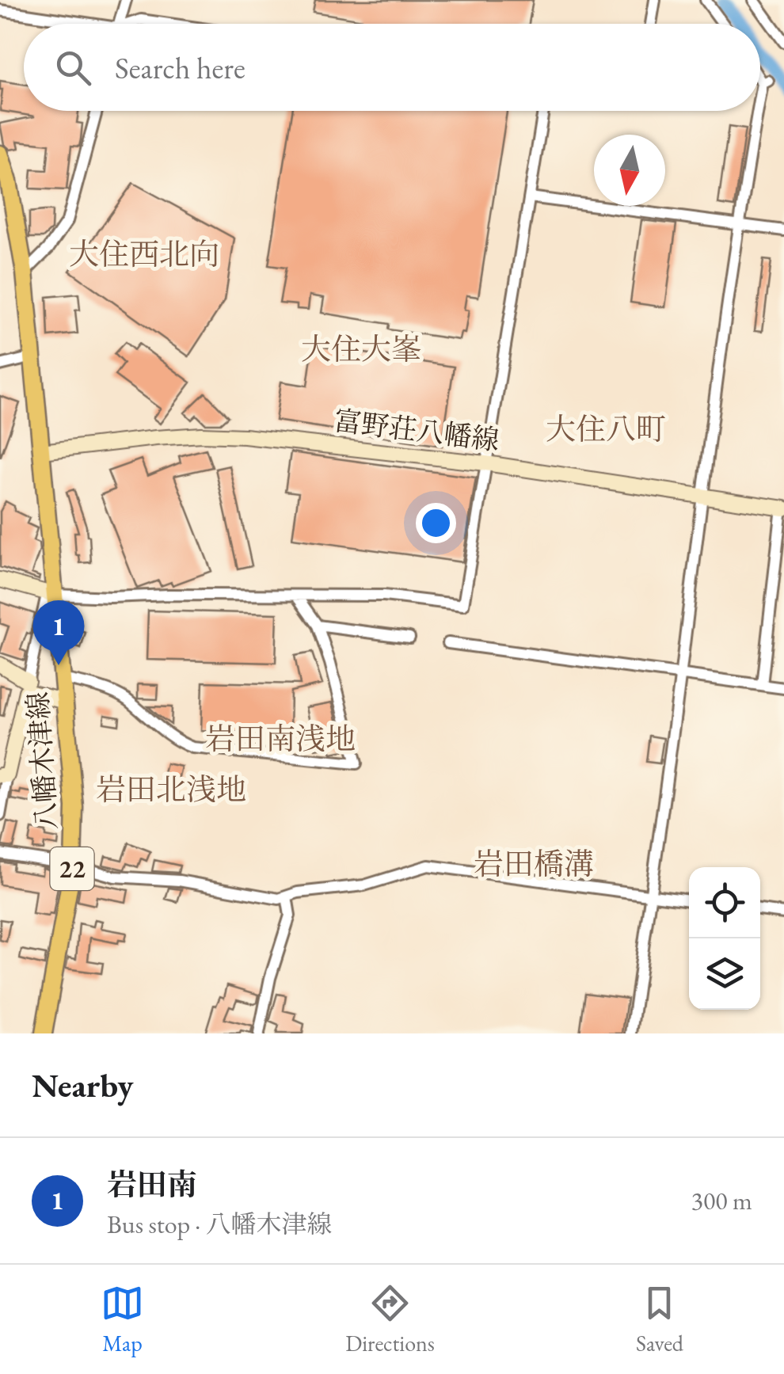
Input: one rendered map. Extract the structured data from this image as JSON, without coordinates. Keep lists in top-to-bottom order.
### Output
{
  "streets": {
    "main road": ["富野荘八幡線", "八幡木津線", "22"]
  },
  "crossings": [
    ["富野荘八幡線", "八幡木津線"]
  ],
  "districts": [
    "大住西北向",
    "大住大峯",
    "大住八町",
    "岩田南浅地",
    "岩田北浅地",
    "岩田橋溝"
  ],
  "north": "bottom",
  "page": {
    "search": "Search here",
    "pins": "1",
    "heading": "Nearby",
    "list": [
      {
        "mark": "1",
        "name": "岩田南",
        "note": "Bus stop · 八幡木津線",
        "value": "300 m"
      }
    ],
    "nav": ["Map", "Directions", "Saved"]
  }
}
